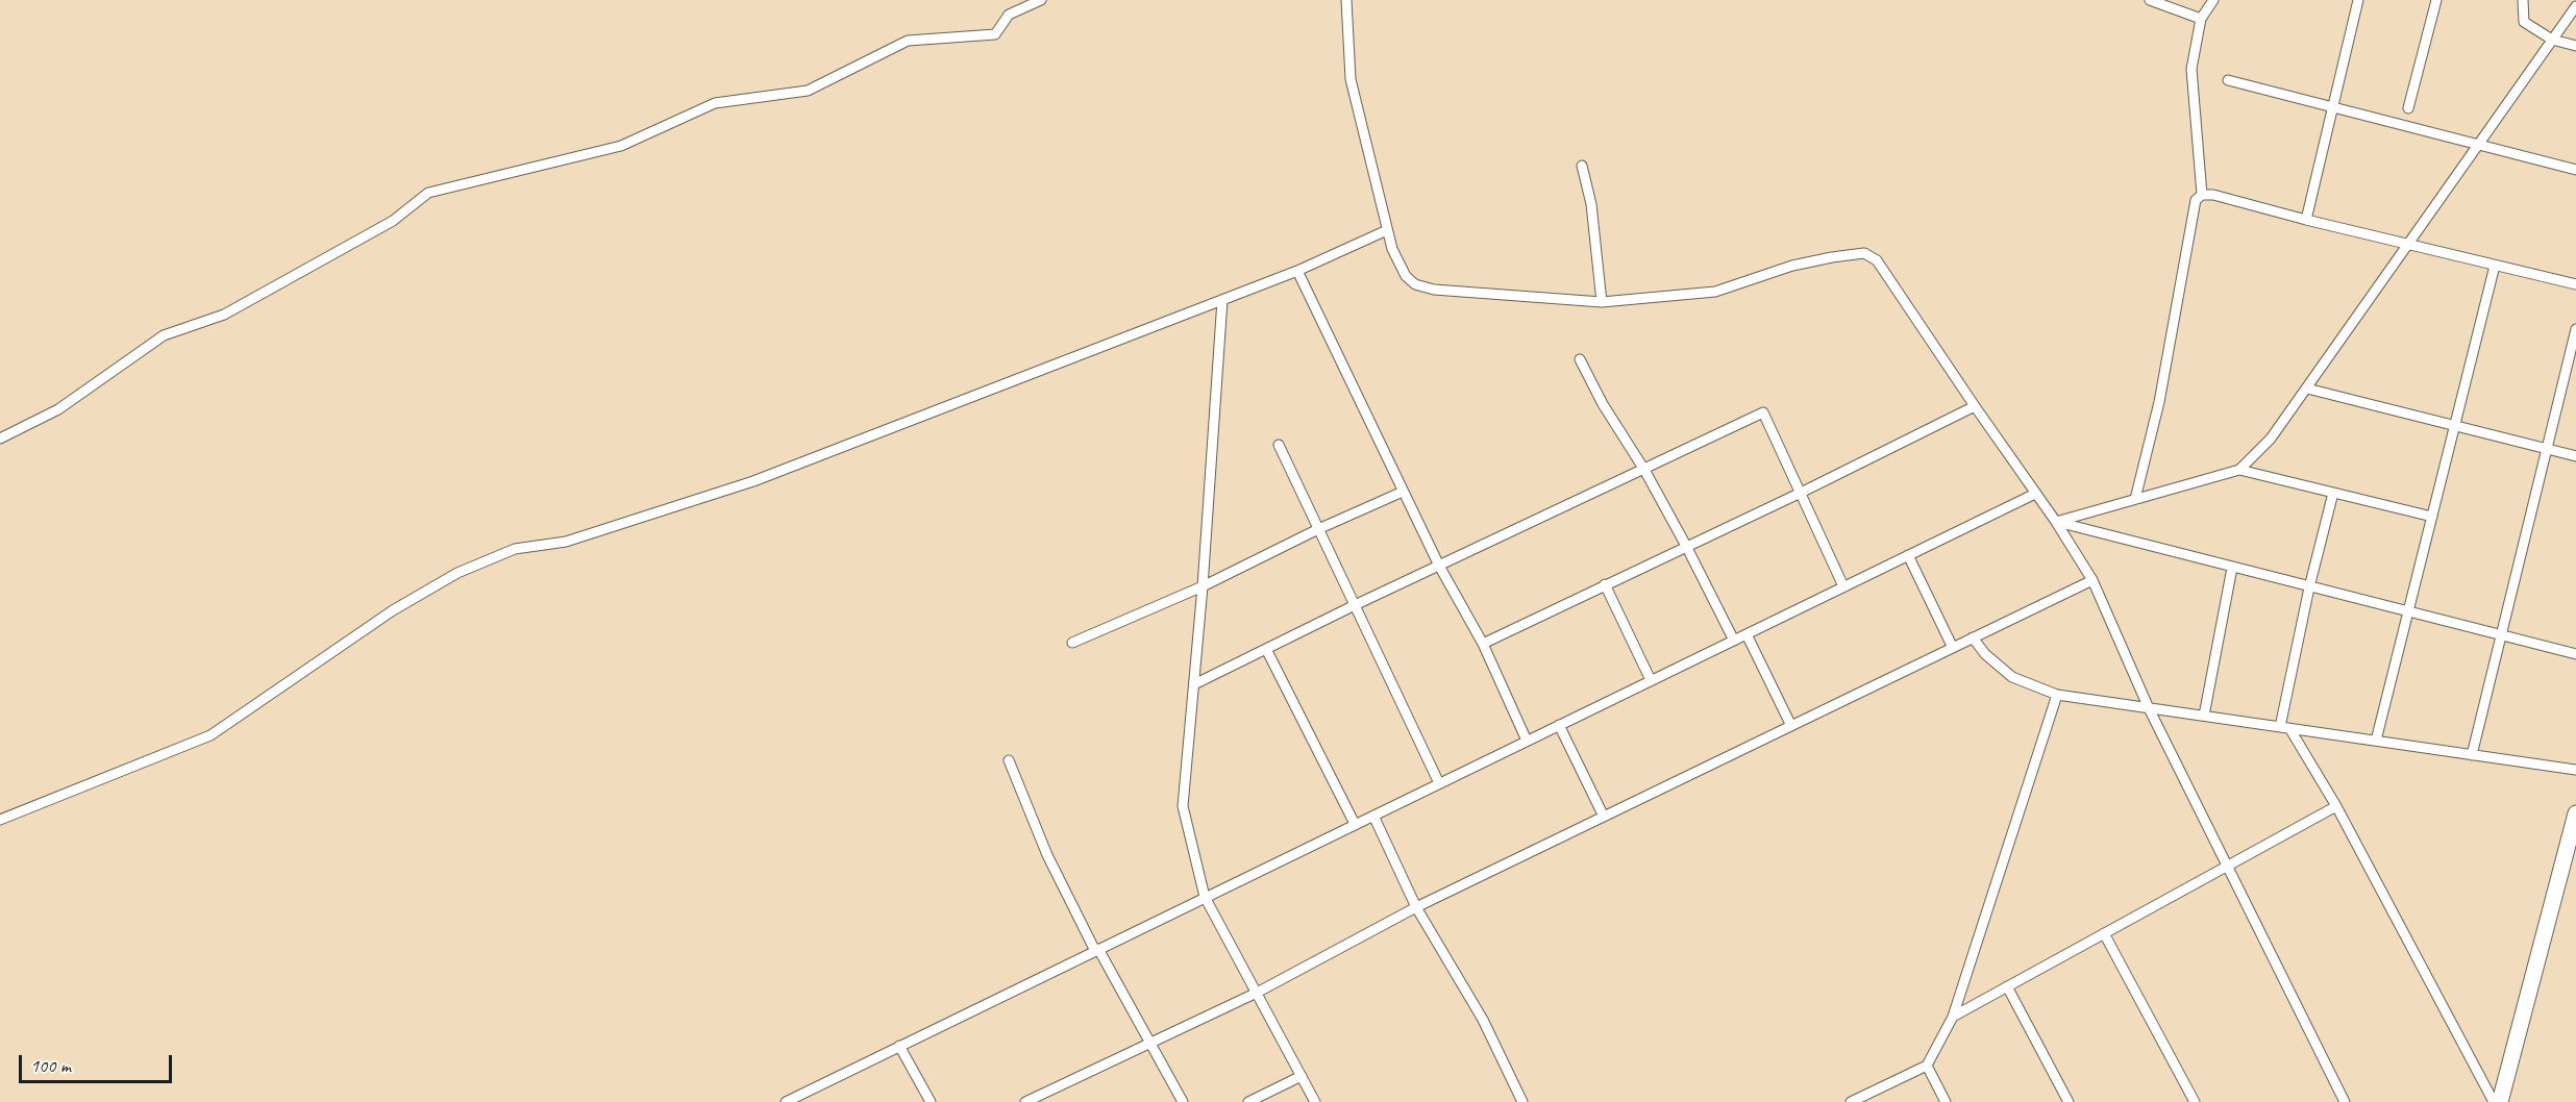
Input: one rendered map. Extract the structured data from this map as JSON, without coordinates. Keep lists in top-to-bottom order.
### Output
{
  "scale_bar": "100 m"
}
